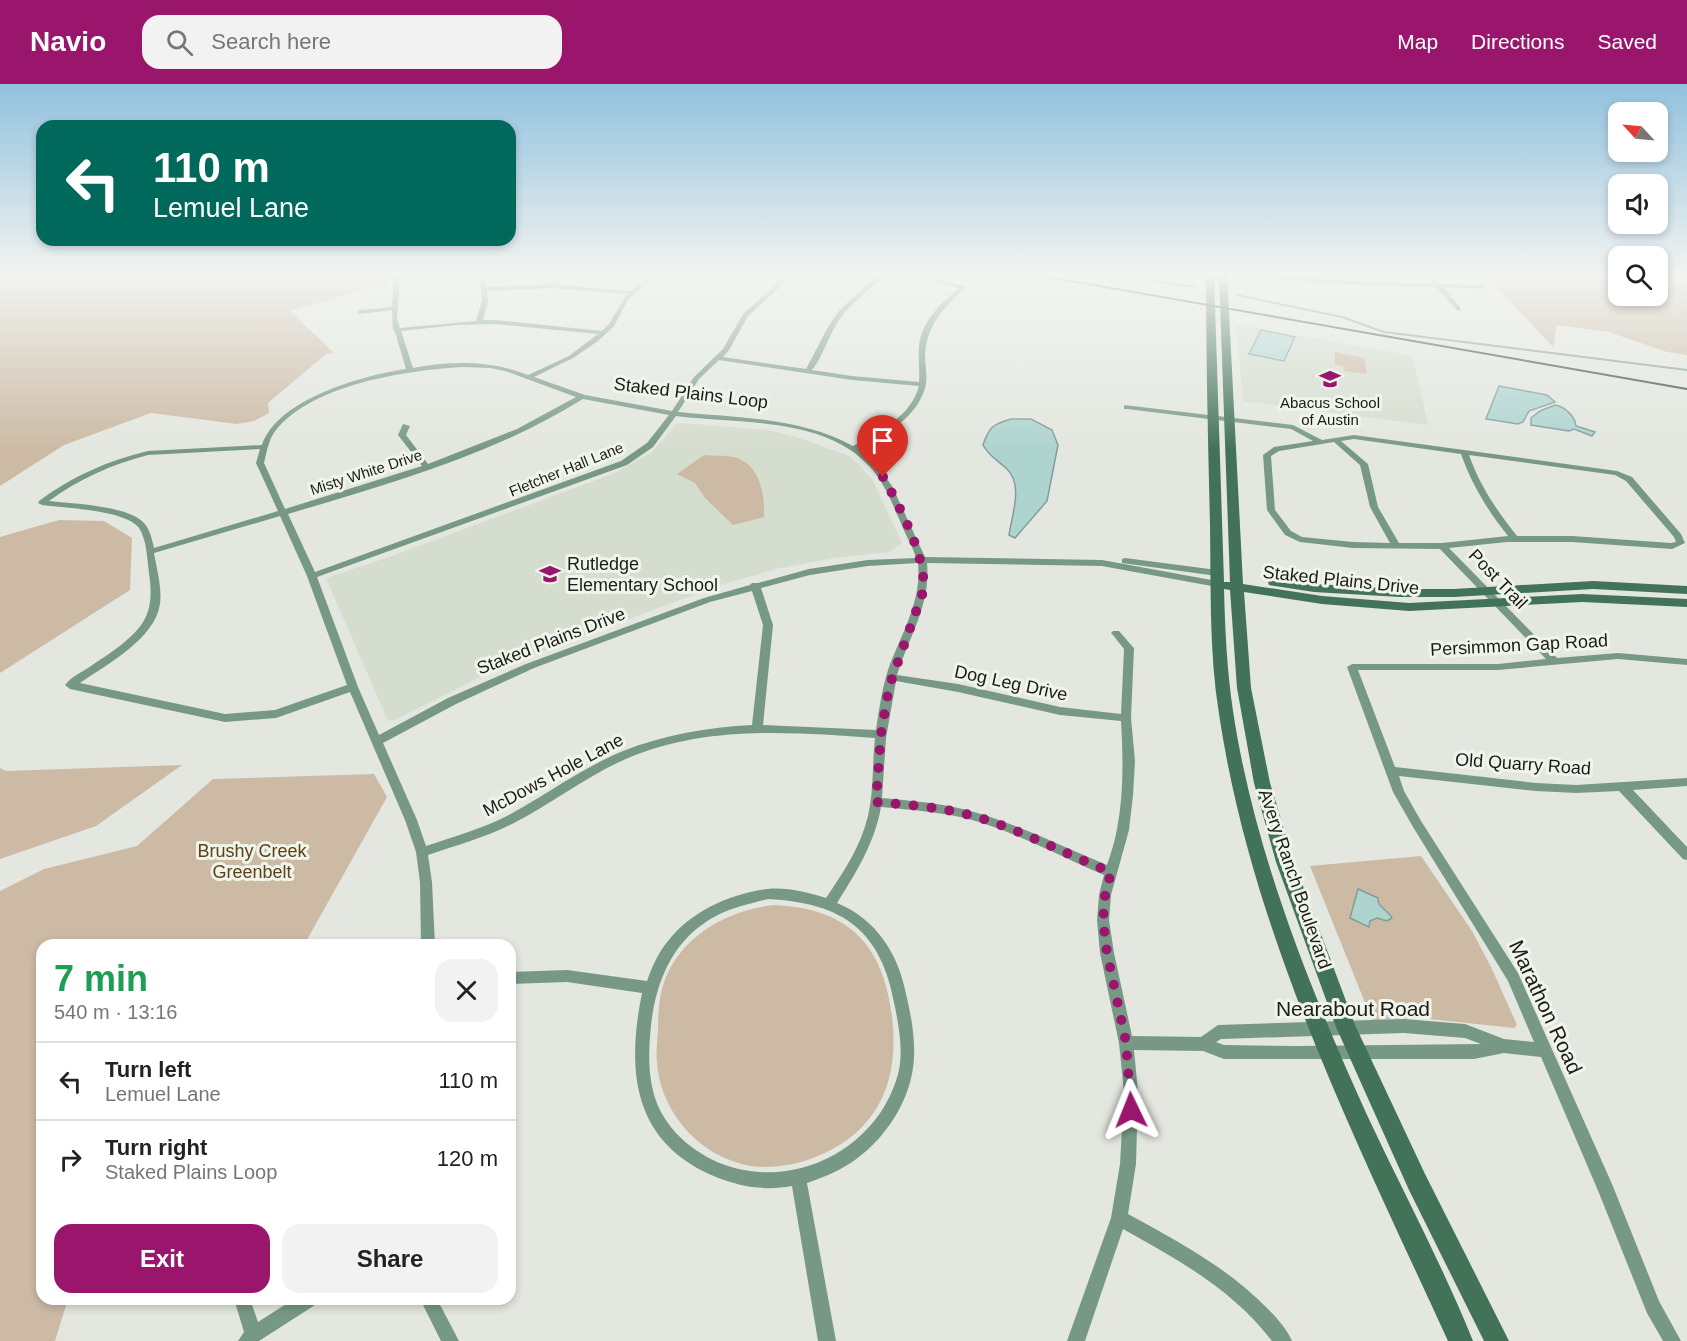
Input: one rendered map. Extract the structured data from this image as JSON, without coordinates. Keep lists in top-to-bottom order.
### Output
{
  "streets": {
    "main road": ["Staked Plains Drive", "Avery Ranch Boulevard"],
    "street": [
      "Staked Plains Loop",
      "Fletcher Hall Lane",
      "Misty White Drive",
      "Post Trail",
      "Persimmon Gap Road",
      "Dog Leg Drive",
      "Old Quarry Road",
      "McDows Hole Lane",
      "Marathon Road",
      "Nearabout Road"
    ]
  },
  "crossings": [
    ["Staked Plains Loop", "Fletcher Hall Lane"],
    ["Staked Plains Loop", "Misty White Drive"],
    ["Staked Plains Loop", "Staked Plains Drive"],
    ["Staked Plains Loop", "Dog Leg Drive"],
    ["Staked Plains Loop", "McDows Hole Lane"],
    ["Post Trail", "Staked Plains Drive"],
    ["Post Trail", "Persimmon Gap Road"],
    ["Staked Plains Drive", "Avery Ranch Boulevard"],
    ["Persimmon Gap Road", "Marathon Road"],
    ["Old Quarry Road", "Marathon Road"],
    ["Avery Ranch Boulevard", "Nearabout Road"],
    ["Marathon Road", "Nearabout Road"]
  ],
  "parks": ["Brushy Creek Greenbelt"],
  "places": {
    "school or university": ["Abacus School of Austin", "Rutledge Elementary School"]
  },
  "north": "top left",
  "page": {
    "header": "Navio",
    "search": "Search here",
    "nav": ["Map", "Directions", "Saved"],
    "turn": ["110 m", "Lemuel Lane"],
    "heading": ["7 min", "540 m · 13:16"],
    "list": [
      {
        "name": "Turn left",
        "note": "Lemuel Lane",
        "value": "110 m"
      },
      {
        "name": "Turn right",
        "note": "Staked Plains Loop",
        "value": "120 m"
      }
    ],
    "buttons": ["Exit", "Share"]
  }
}
